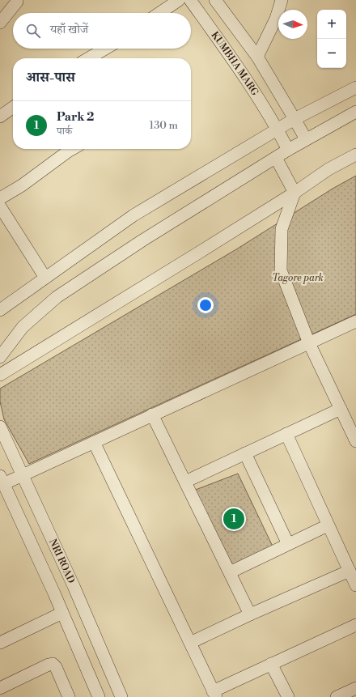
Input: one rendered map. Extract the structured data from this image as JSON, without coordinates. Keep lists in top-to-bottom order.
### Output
{
  "streets": {
    "street": ["KUMBHA MARG", "NRI ROAD"]
  },
  "parks": ["Tagore park"],
  "north": "right",
  "page": {
    "map_buttons": ["+", "−"],
    "search": "यहाँ खोजें",
    "heading": "आस-पास",
    "list": [
      {
        "mark": "1",
        "name": "Park 2",
        "note": "पार्क",
        "value": "130 m"
      }
    ],
    "pins": "1"
  }
}
